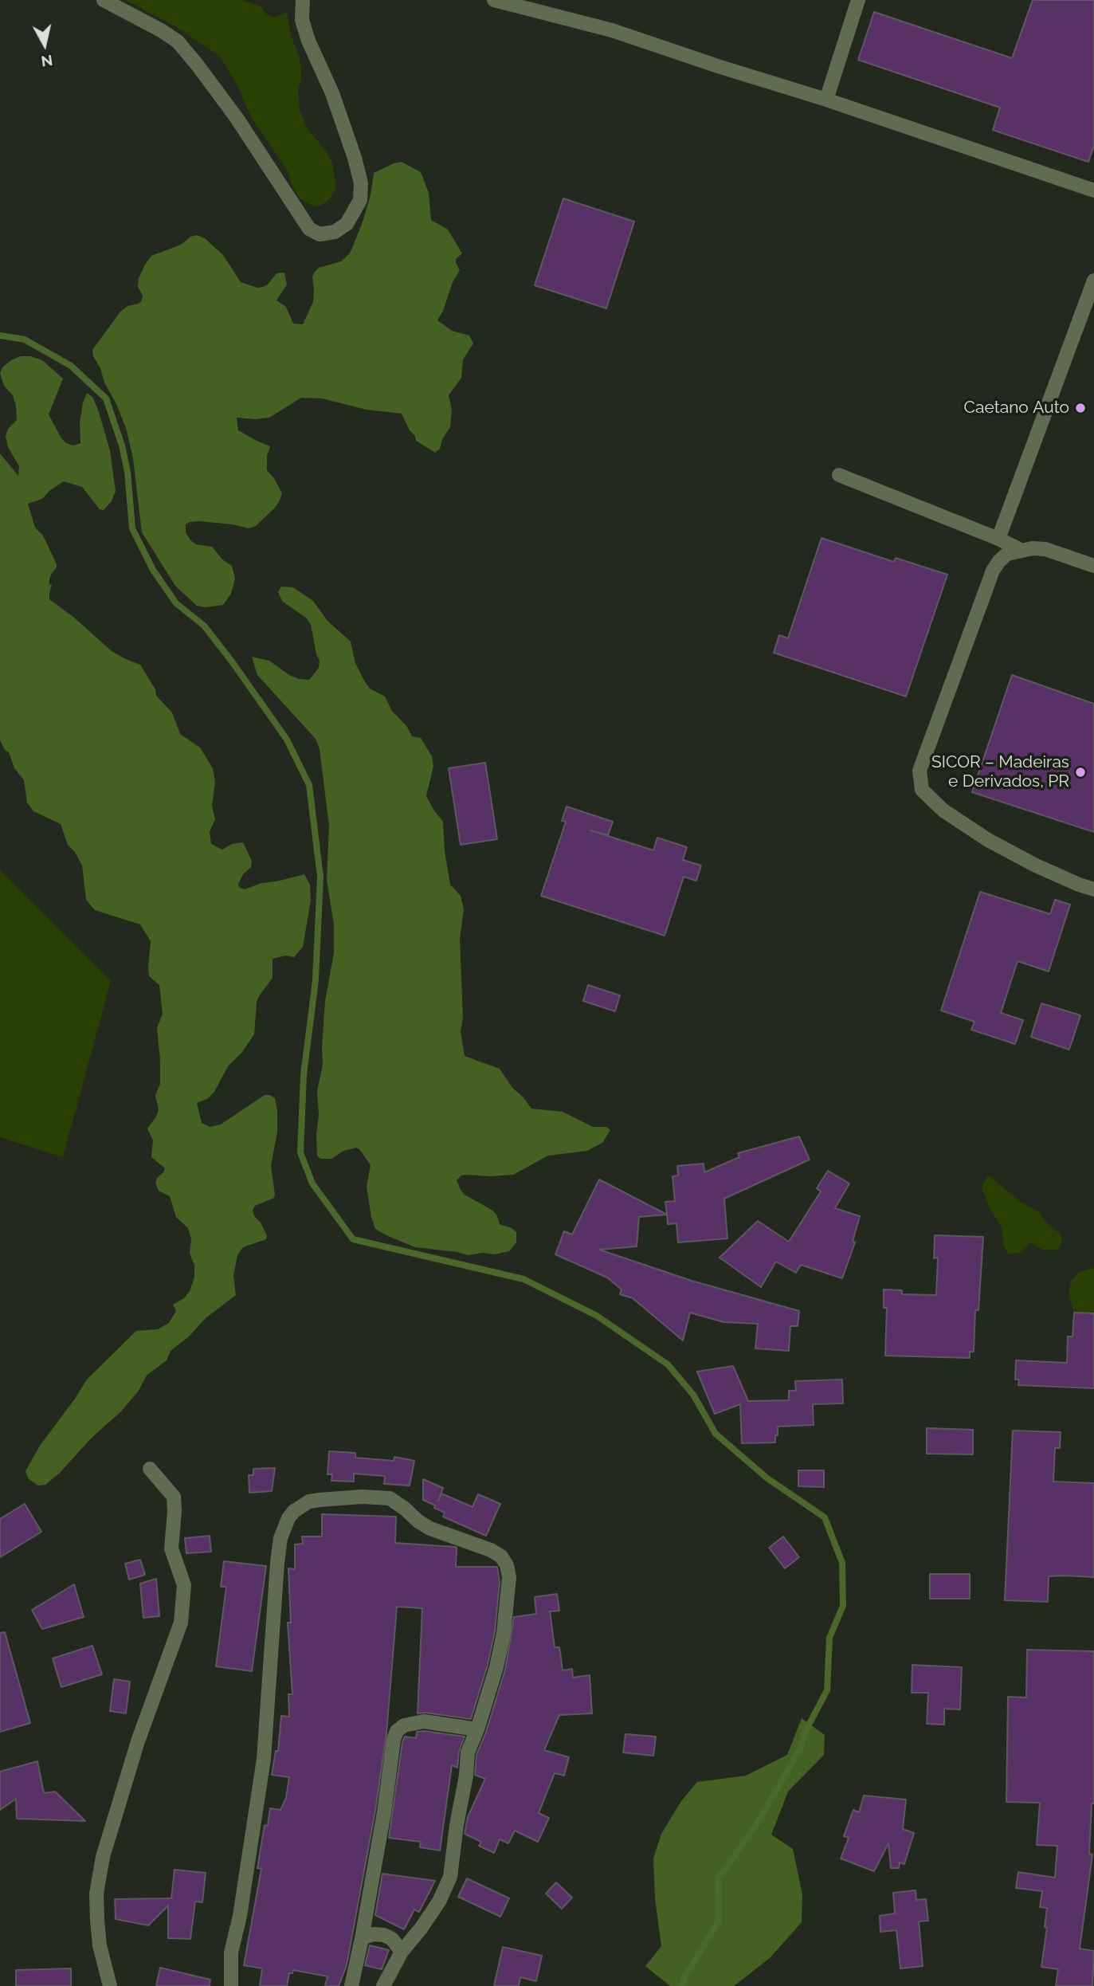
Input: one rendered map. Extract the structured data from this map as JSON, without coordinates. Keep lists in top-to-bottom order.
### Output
{
  "places": ["Caetano Auto", "SICOR – Madeiras e Derivados, PR"],
  "north": "bottom"
}
